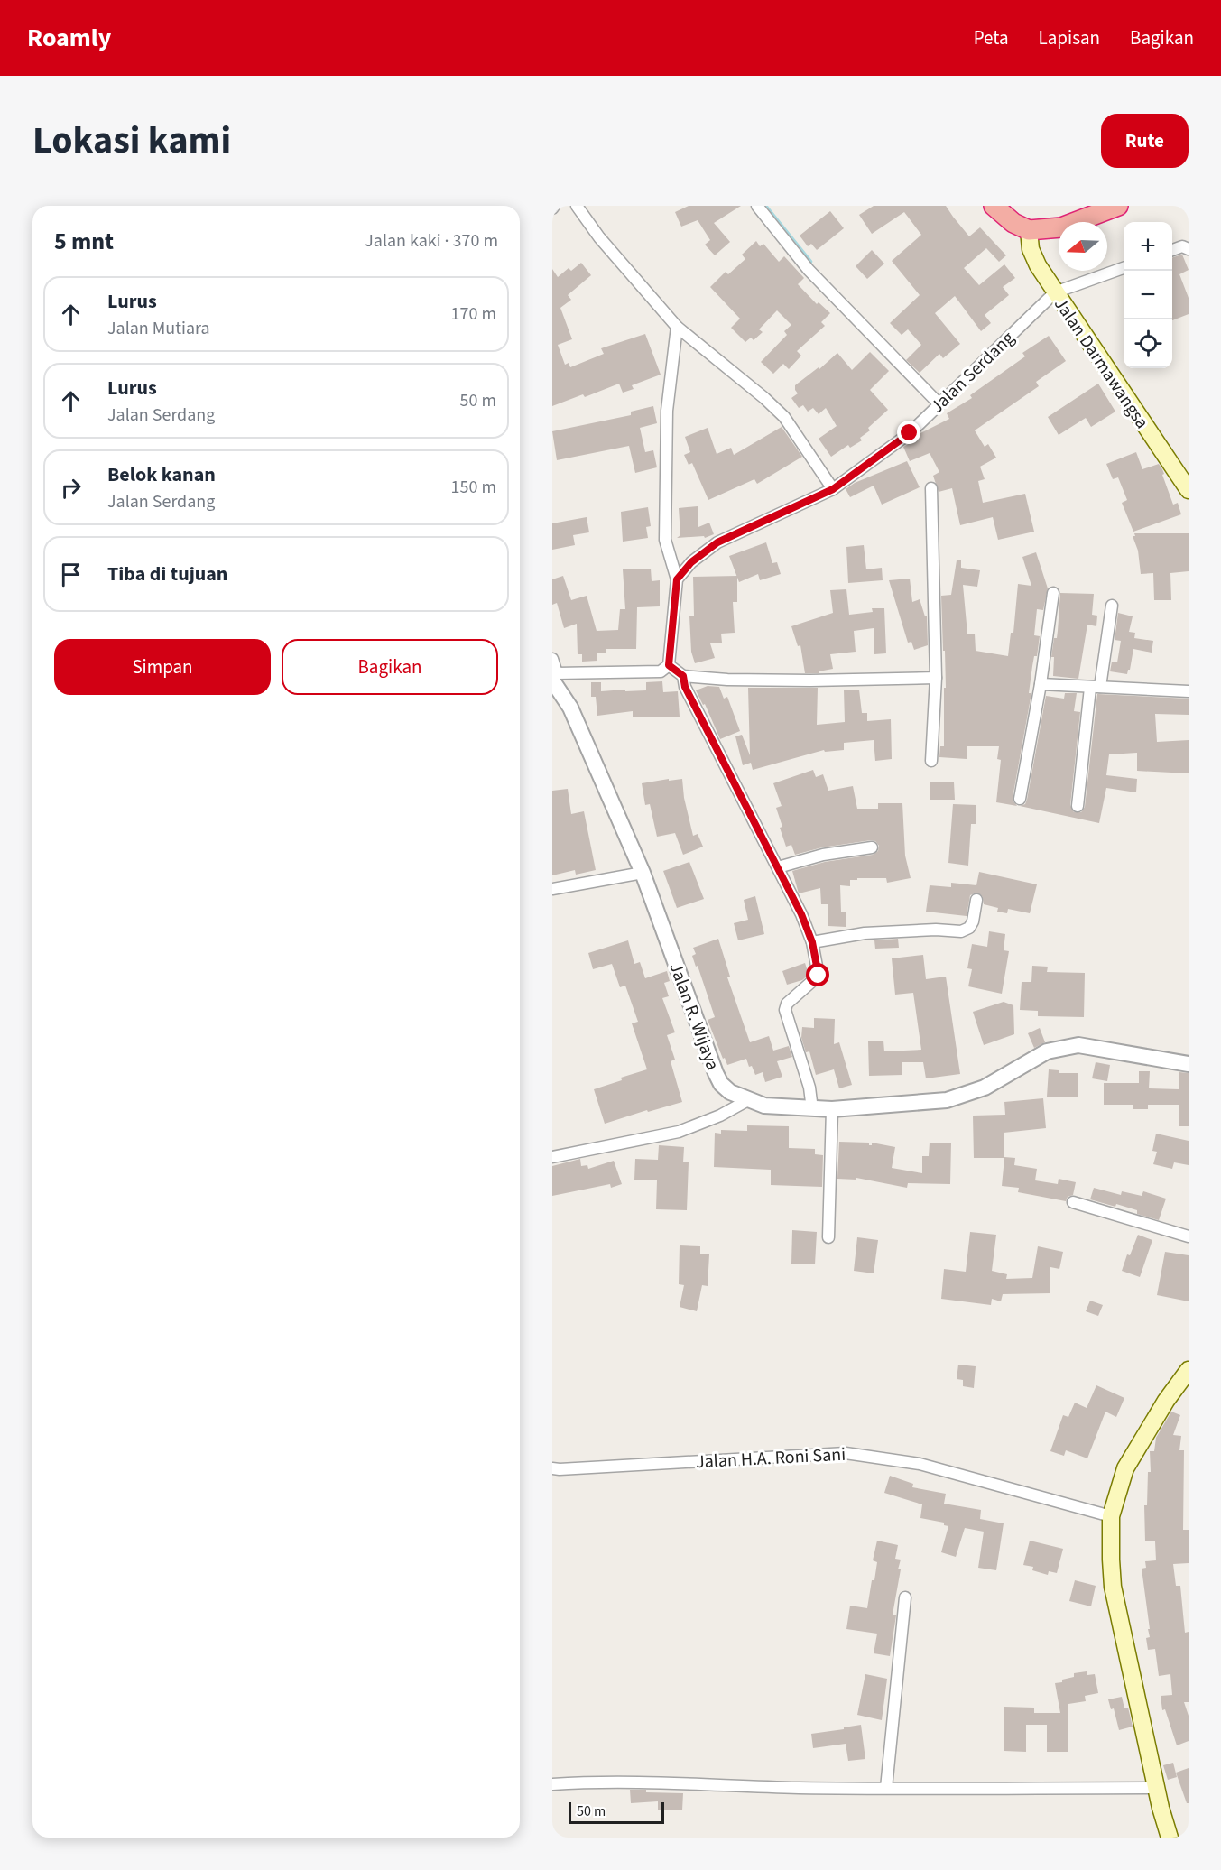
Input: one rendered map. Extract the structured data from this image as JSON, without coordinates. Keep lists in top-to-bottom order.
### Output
{
  "streets": {
    "main road": ["Jalan Darmawangsa"],
    "street": ["Jalan Serdang", "Jalan R. Wijaya", "Jalan H.A. Roni Sani"]
  },
  "crossings": [
    ["Jalan Darmawangsa", "Jalan Serdang"]
  ],
  "scale_bar": "50 m",
  "north": "left",
  "page": {
    "header": "Roamly",
    "nav": ["Peta", "Lapisan", "Bagikan"],
    "title": "Lokasi kami",
    "buttons": [
      "Rute",
      ["Simpan", "Bagikan"]
    ],
    "heading": ["5 mnt", "Jalan kaki · 370 m"],
    "map_buttons": ["+", "−"],
    "list": [
      ["Lurus", "Jalan Mutiara", "170 m"],
      ["Lurus", "Jalan Serdang", "50 m"],
      ["Belok kanan", "Jalan Serdang", "150 m"],
      "Tiba di tujuan"
    ],
    "scale": "50 m"
  }
}
